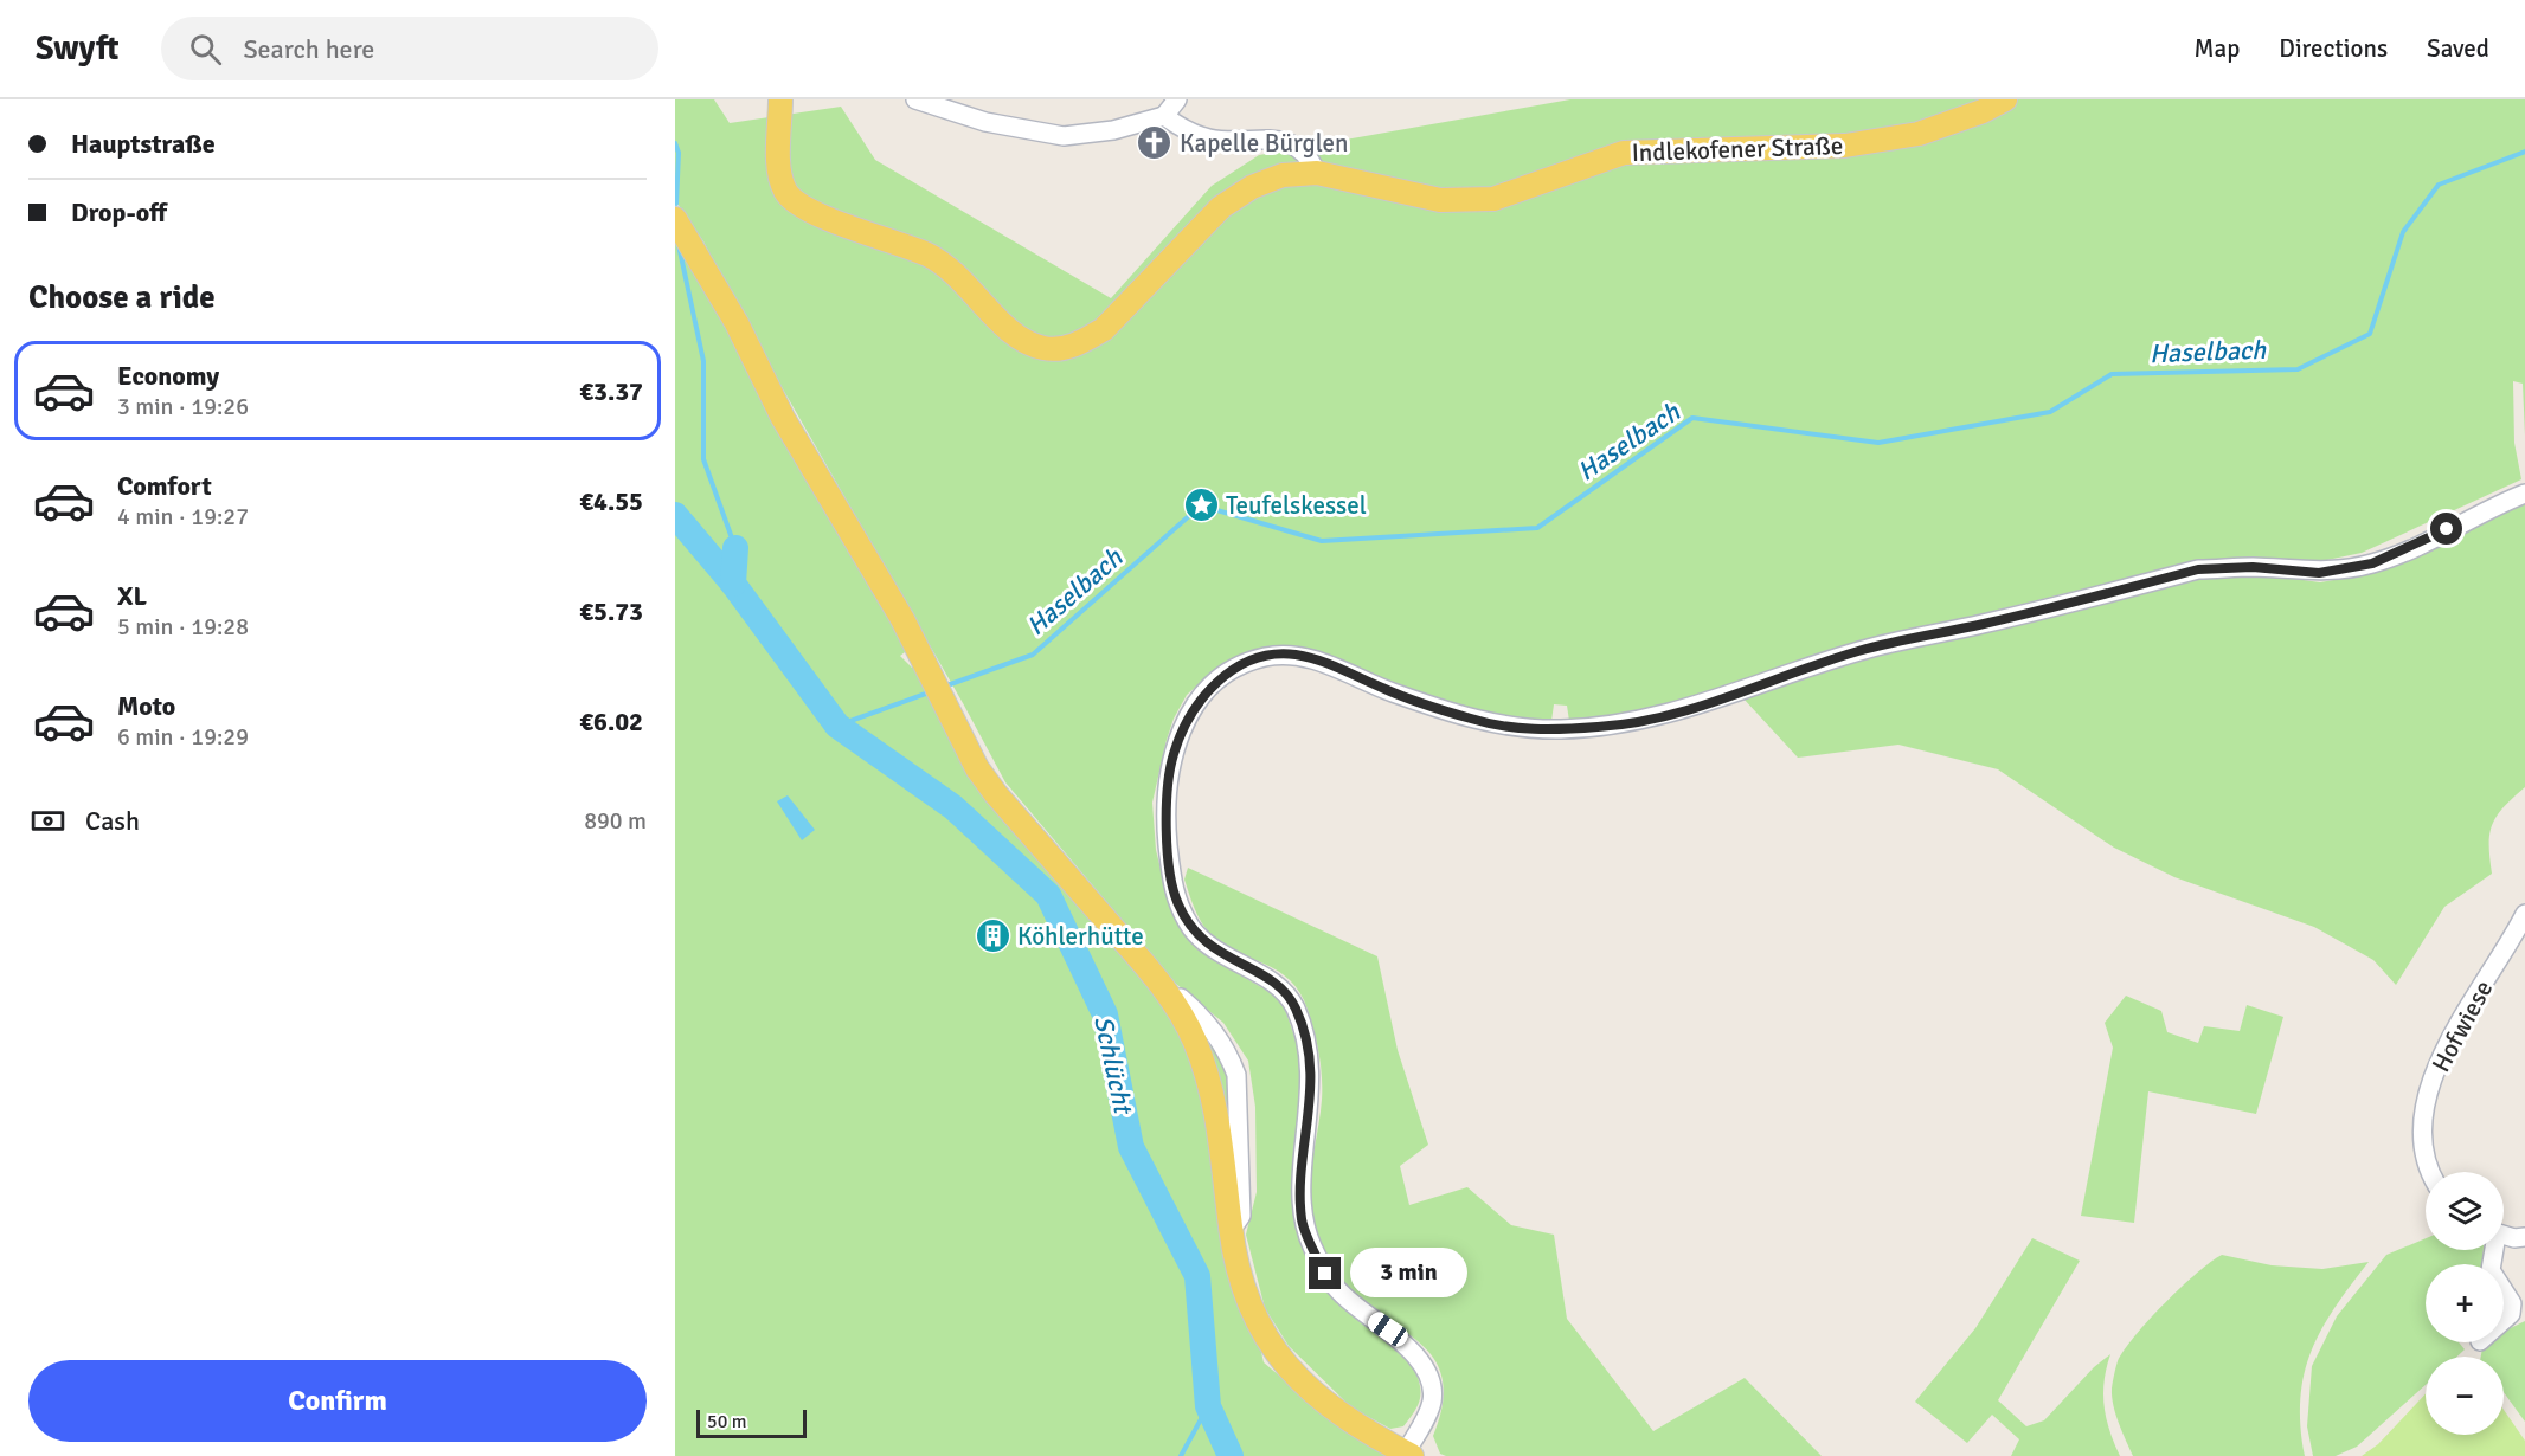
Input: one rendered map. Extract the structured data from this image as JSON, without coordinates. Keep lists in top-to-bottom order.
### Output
{
  "streets": {
    "main road": ["Indlekofener Straße"],
    "street": ["Hofwiese"]
  },
  "water": ["Haselbach", "Schlücht"],
  "places": {
    "church": ["Kapelle Bürglen"],
    "place": ["Teufelskessel"],
    "building": ["Köhlerhütte"]
  },
  "scale_bar": "50 m",
  "page": {
    "header": "Swyft",
    "search": "Search here",
    "nav": ["Map", "Directions", "Saved"],
    "banner": ["Hauptstraße", "Drop-off"],
    "heading": "Choose a ride",
    "list": [
      {
        "name": "Economy",
        "note": "3 min · 19:26",
        "value": "€3.37"
      },
      {
        "name": "Comfort",
        "note": "4 min · 19:27",
        "value": "€4.55"
      },
      {
        "name": "XL",
        "note": "5 min · 19:28",
        "value": "€5.73"
      },
      {
        "name": "Moto",
        "note": "6 min · 19:29",
        "value": "€6.02"
      }
    ],
    "pay": ["Cash", "890 m"],
    "map_buttons": ["+", "−"],
    "bubble": "3 min",
    "buttons": "Confirm",
    "scale": "50 m"
  }
}
